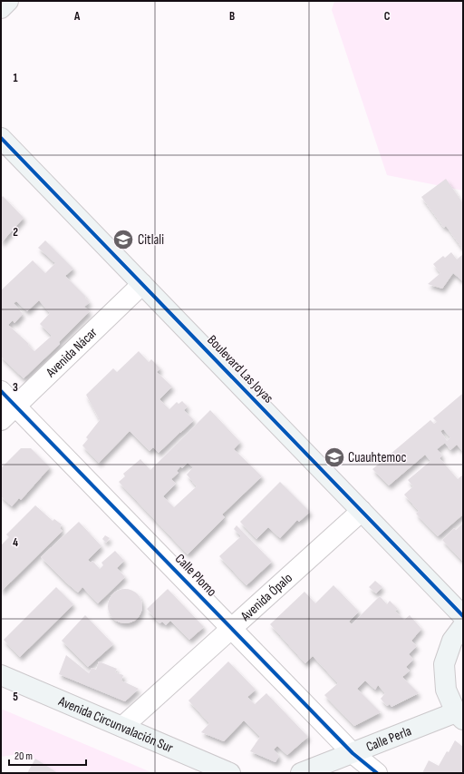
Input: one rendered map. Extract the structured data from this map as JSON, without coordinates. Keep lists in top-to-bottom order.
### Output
{
  "streets": {
    "street": [
      "Avenida Nácar",
      "Boulevard Las Joyas",
      "Calle Plomo",
      "Avenida Ópalo",
      "Avenida Circunvalación Sur",
      "Calle Perla"
    ]
  },
  "crossings": [
    ["Avenida Nácar", "Boulevard Las Joyas"],
    ["Avenida Nácar", "Calle Plomo"],
    ["Boulevard Las Joyas", "Avenida Ópalo"],
    ["Calle Plomo", "Avenida Ópalo"],
    ["Calle Plomo", "Calle Perla"],
    ["Avenida Ópalo", "Avenida Circunvalación Sur"]
  ],
  "places": {
    "school or university": ["Citlali", "Cuauhtemoc"]
  },
  "scale_bar": "20 m",
  "grid": {
    "columns": ["A", "B", "C"],
    "rows": [
      "1",
      "2",
      "3",
      "4",
      "5"
    ]
  }
}
